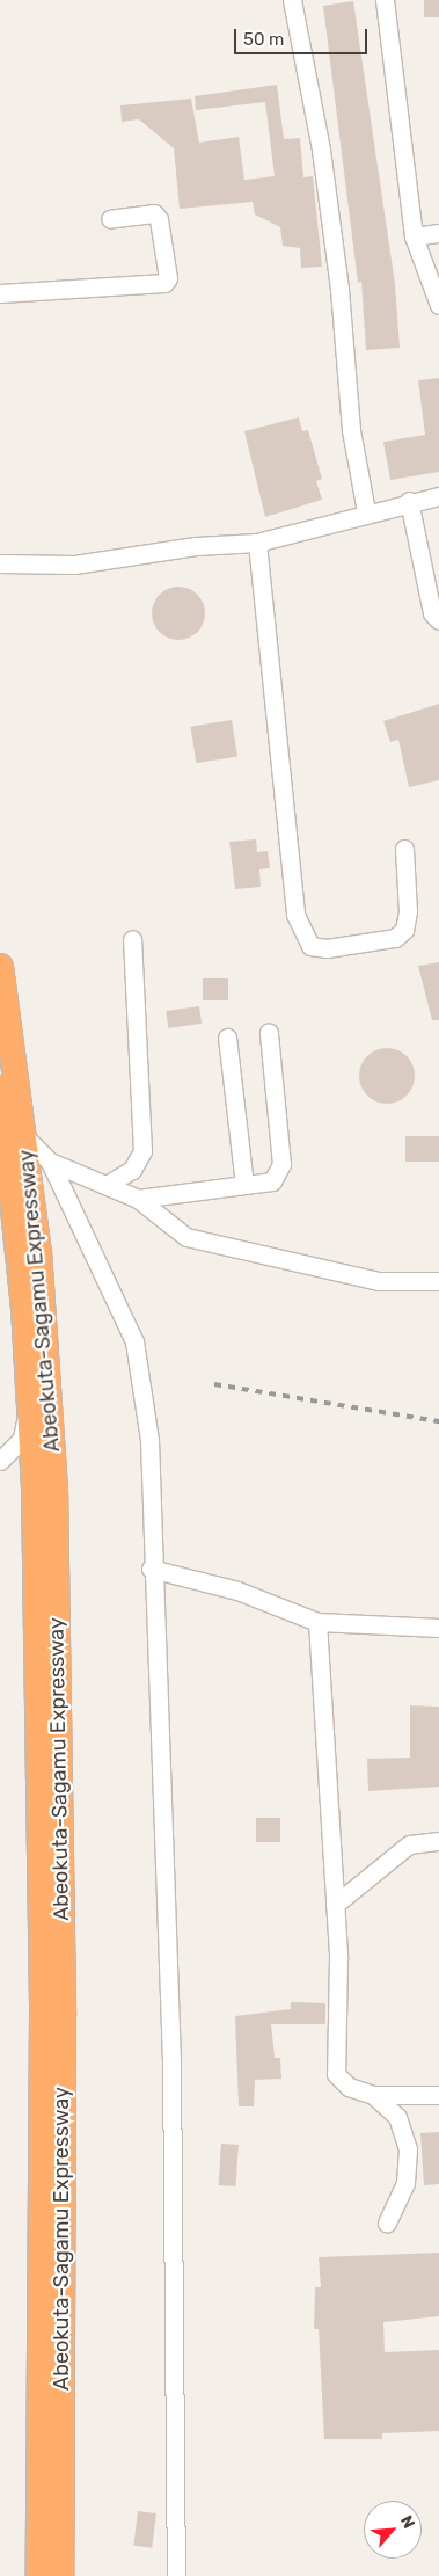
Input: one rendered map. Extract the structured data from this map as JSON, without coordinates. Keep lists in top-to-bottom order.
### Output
{
  "streets": {
    "highway": ["Abeokuta-Sagamu Expressway"]
  },
  "scale_bar": "50 m",
  "north": "top right"
}
